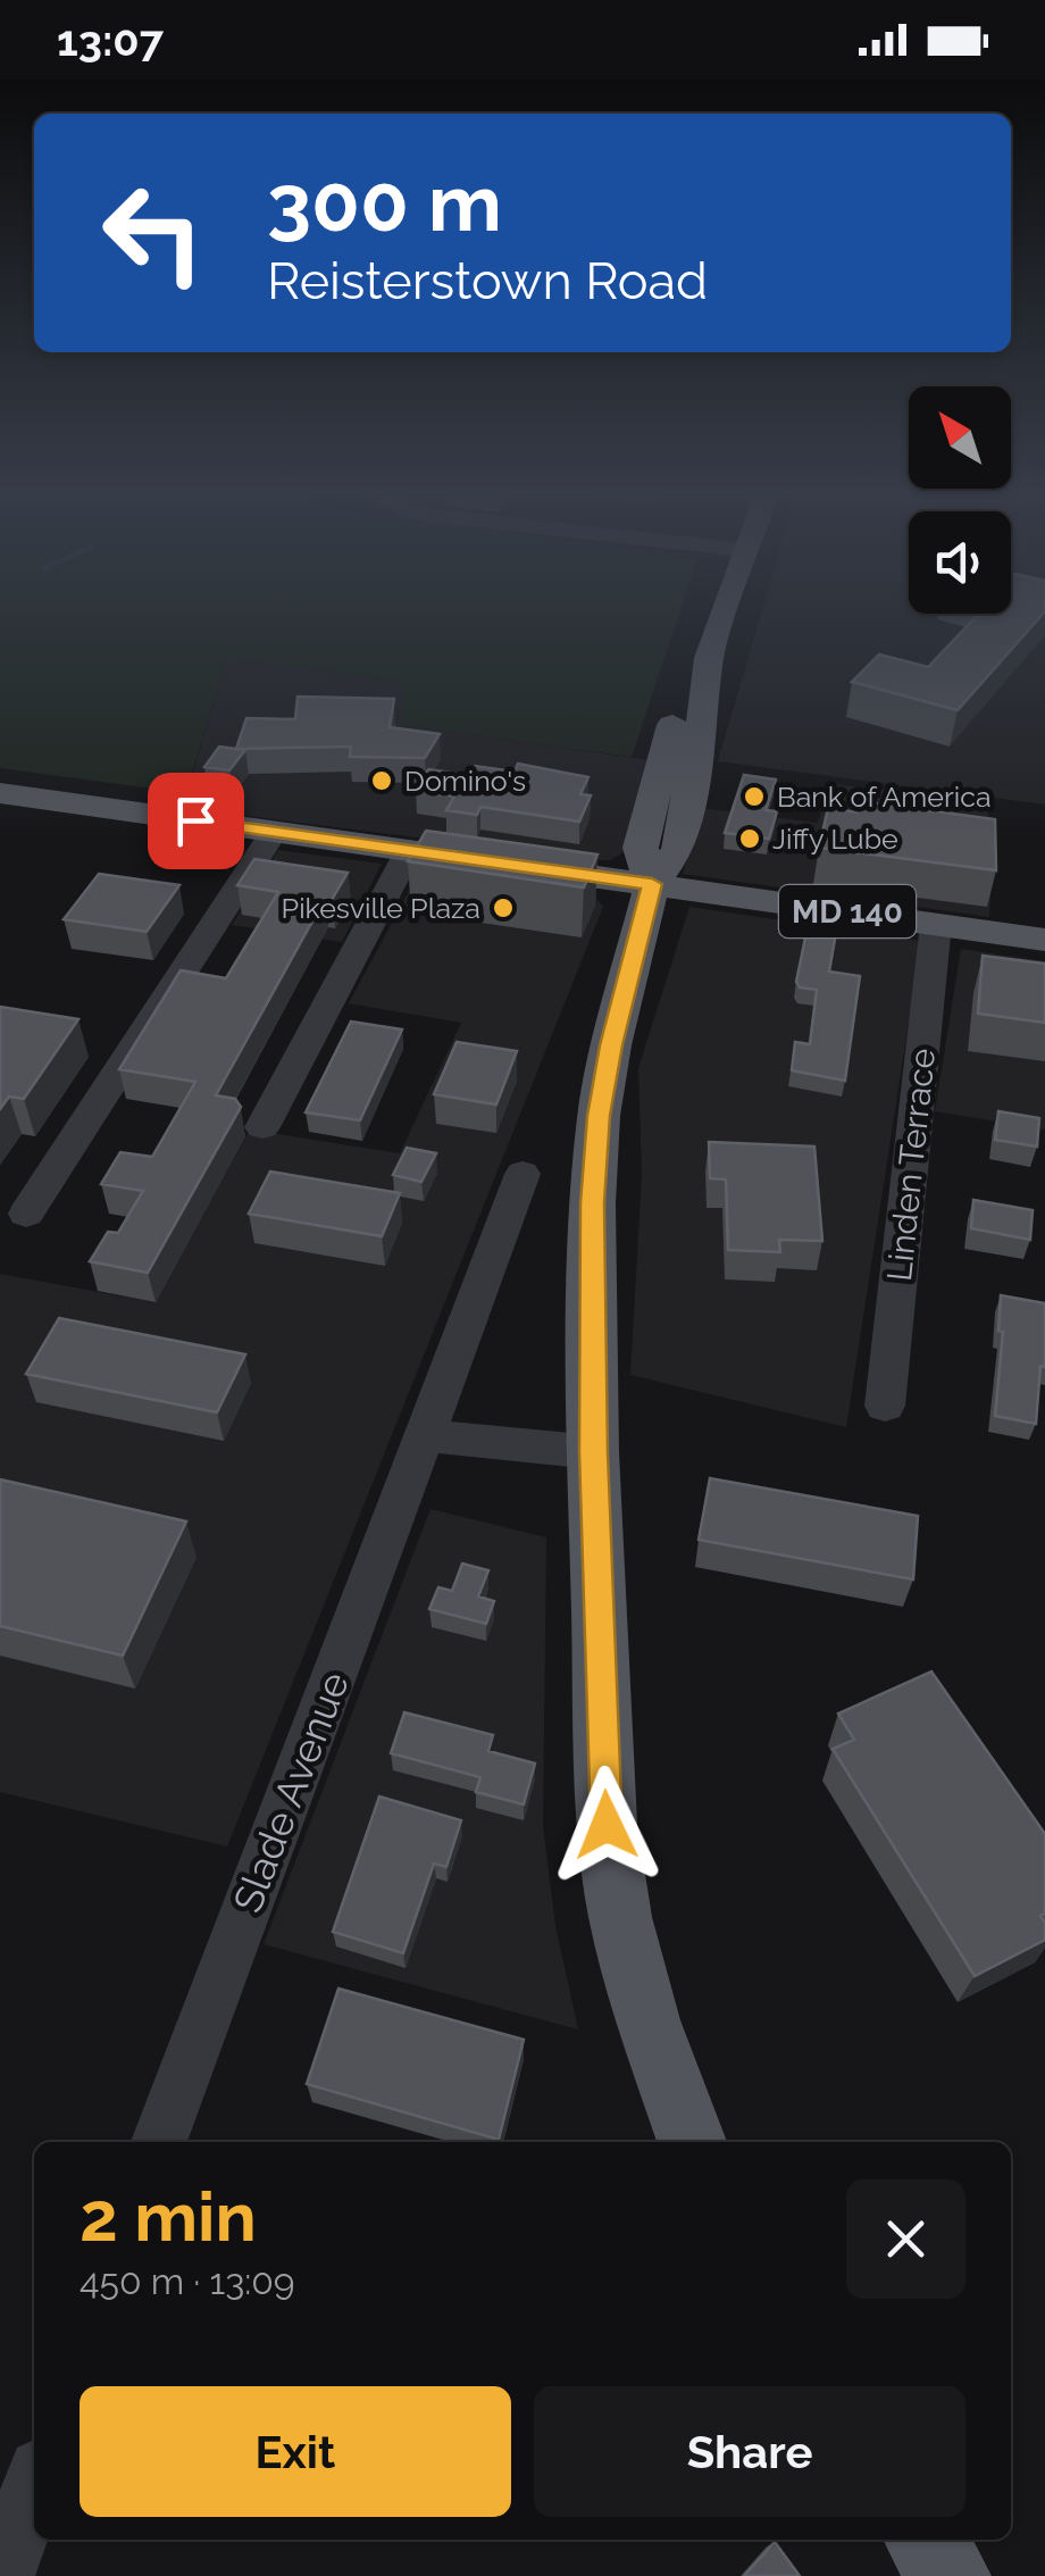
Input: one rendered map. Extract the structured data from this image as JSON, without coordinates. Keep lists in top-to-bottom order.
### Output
{
  "streets": {
    "main road": ["MD 140"],
    "street": ["Linden Terrace", "Slade Avenue"]
  },
  "crossings": [
    ["MD 140", "Linden Terrace"]
  ],
  "places": [
    "Domino's",
    "Bank of America",
    "Jiffy Lube",
    "Pikesville Plaza"
  ],
  "north": "top left",
  "page": {
    "status": "13:07",
    "turn": ["300 m", "Reisterstown Road"],
    "heading": ["2 min", "450 m · 13:09"],
    "buttons": ["Exit", "Share"]
  }
}
